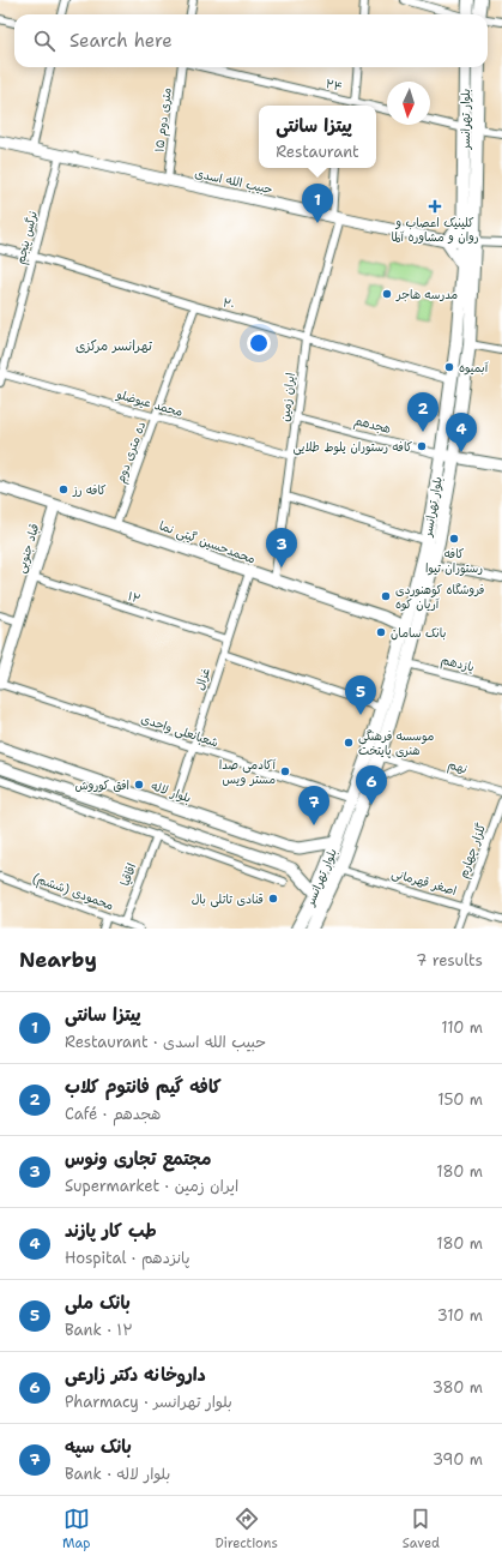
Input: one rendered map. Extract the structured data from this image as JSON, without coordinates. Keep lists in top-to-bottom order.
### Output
{
  "streets": {
    "main road": ["بلوار تهرانسر"],
    "street": [
      "۲۴",
      "۱۵ متری دوم",
      "حبیب الله اسدی",
      "نرگس پنجم",
      "۲۰",
      "ایران زمین",
      "محمد عیوضلو",
      "هجدهم",
      "ده متری دوم",
      "محمدحسین گیتی نما",
      "قباد جنوبی",
      "۱۲",
      "یازدهم",
      "غزال",
      "شعبانعلی واحدی",
      "نهم",
      "بلوار لاله",
      "گلزار چهارم",
      "اقاقیا",
      "اصغر قهرمانی",
      "محمودی (ششم)"
    ]
  },
  "crossings": [
    ["بلوار تهرانسر", "حبیب الله اسدی"],
    ["بلوار تهرانسر", "۲۰"],
    ["بلوار تهرانسر", "هجدهم"],
    ["بلوار تهرانسر", "محمدحسین گیتی نما"],
    ["بلوار تهرانسر", "یازدهم"],
    ["بلوار تهرانسر", "شعبانعلی واحدی"],
    ["بلوار تهرانسر", "نهم"],
    ["بلوار تهرانسر", "بلوار لاله"],
    ["بلوار تهرانسر", "اصغر قهرمانی"],
    ["۱۵ متری دوم", "حبیب الله اسدی"],
    ["حبیب الله اسدی", "نرگس پنجم"],
    ["حبیب الله اسدی", "ایران زمین"],
    ["نرگس پنجم", "۲۰"],
    ["نرگس پنجم", "محمد عیوضلو"],
    ["۲۰", "ایران زمین"],
    ["۲۰", "ده متری دوم"],
    ["ایران زمین", "محمد عیوضلو"],
    ["ایران زمین", "هجدهم"],
    ["ایران زمین", "محمدحسین گیتی نما"],
    ["محمد عیوضلو", "ده متری دوم"],
    ["ده متری دوم", "محمدحسین گیتی نما"],
    ["محمدحسین گیتی نما", "قباد جنوبی"],
    ["محمدحسین گیتی نما", "غزال"],
    ["قباد جنوبی", "۱۲"],
    ["قباد جنوبی", "شعبانعلی واحدی"],
    ["۱۲", "غزال"],
    ["غزال", "شعبانعلی واحدی"],
    ["گلزار چهارم", "اصغر قهرمانی"],
    ["اقاقیا", "محمودی (ششم)"]
  ],
  "districts": ["تهرانسر مرکزی"],
  "places": {
    "health": ["کلینیک اعصاب و روان و مشاوره آلما"],
    "other": [
      "مدرسه هاجر",
      "آبمیوه",
      "کافه رستوران يلوط طلایی",
      "کافه رز",
      "کافه رستوران تیوا",
      "فروشگاه کوهنوردی آریان کوه",
      "بانک سامان",
      "موسسه فرهنگی هنری پایتخت",
      "آکادمی صدا مستر ویس",
      "افق کوروش",
      "قنادی تاتلی بال"
    ]
  },
  "north": "bottom",
  "page": {
    "search": "Search here",
    "popup": ["پیتزا سانتی", "Restaurant"],
    "pins": [
      "1",
      "2",
      "4",
      "3",
      "5",
      "6",
      "7"
    ],
    "heading": ["Nearby", "7 results"],
    "list": [
      {
        "mark": "1",
        "name": "پیتزا سانتی",
        "note": "Restaurant · حبیب الله اسدی",
        "value": "110 m"
      },
      {
        "mark": "2",
        "name": "کافه گیم فانتوم کلاب",
        "note": "Café · هجدهم",
        "value": "150 m"
      },
      {
        "mark": "3",
        "name": "مجتمع تجاری ونوس",
        "note": "Supermarket · ایران زمین",
        "value": "180 m"
      },
      {
        "mark": "4",
        "name": "طب کار پازند",
        "note": "Hospital · پانزدهم",
        "value": "180 m"
      },
      {
        "mark": "5",
        "name": "بانک ملی",
        "note": "Bank · ۱۲",
        "value": "310 m"
      },
      {
        "mark": "6",
        "name": "داروخانه دکتر زارعی",
        "note": "Pharmacy · بلوار تهرانسر",
        "value": "380 m"
      },
      {
        "mark": "7",
        "name": "بانک سپه",
        "note": "Bank · بلوار لاله",
        "value": "390 m"
      }
    ],
    "nav": ["Map", "Directions", "Saved"]
  }
}
